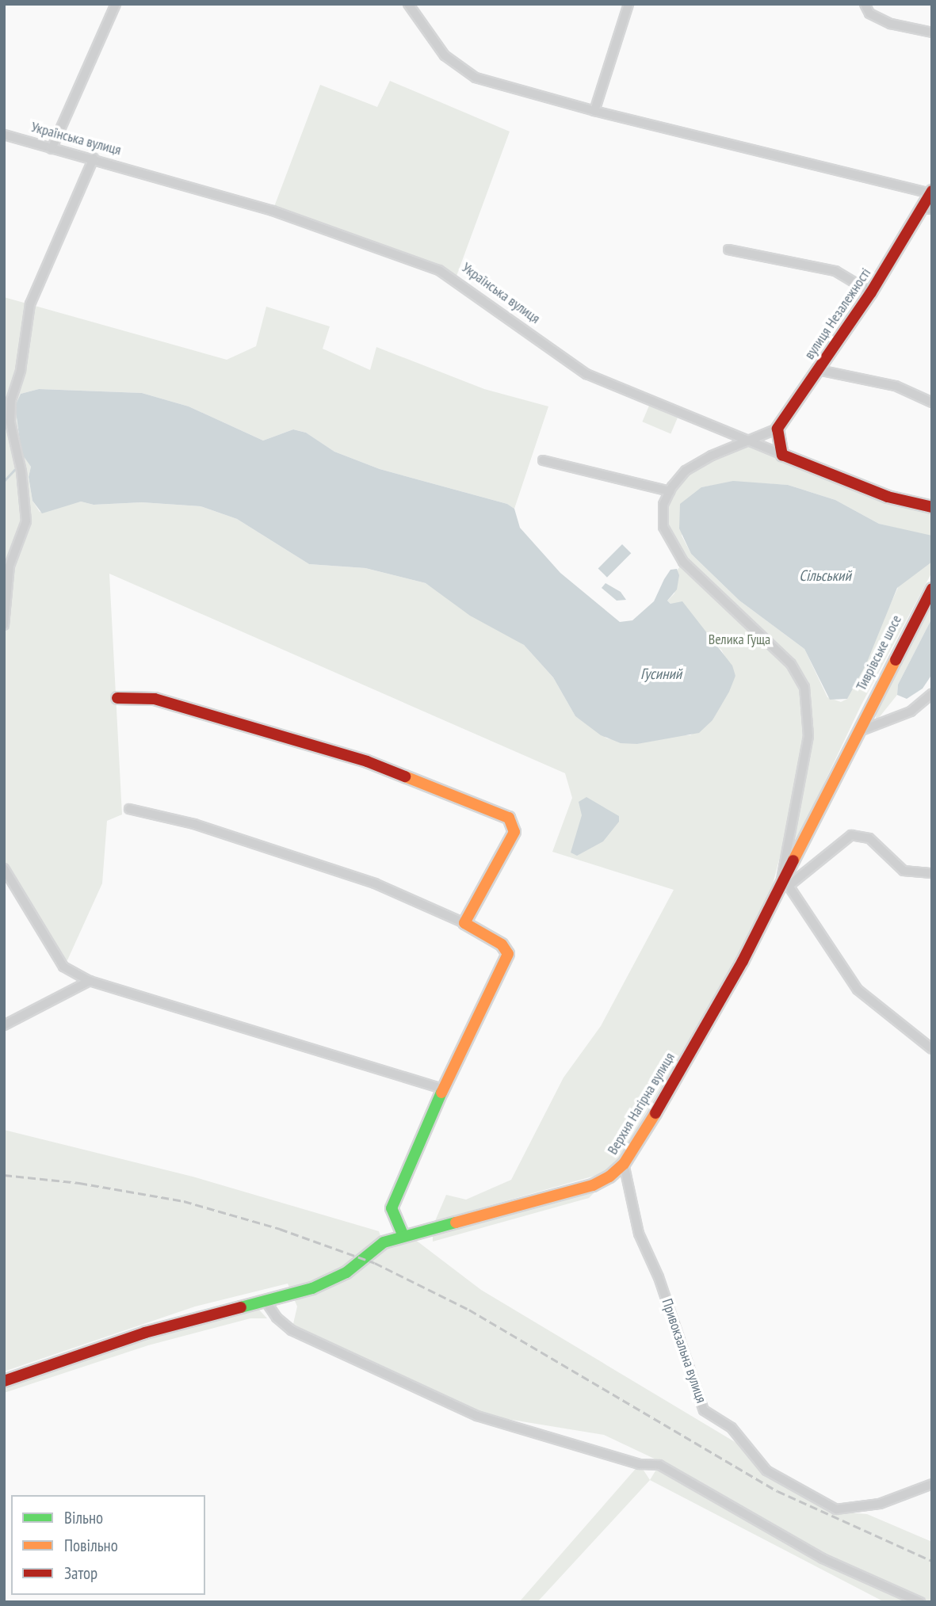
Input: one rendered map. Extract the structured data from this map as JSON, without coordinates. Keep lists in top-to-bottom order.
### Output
{
  "streets": {
    "street": [
      "Українська вулиця",
      "вулиця Незалежності",
      "Тиврівське шосе",
      "Верхня Нагірна вулиця",
      "Привокзальна вулиця"
    ]
  },
  "crossings": [
    ["Тиврівське шосе", "Верхня Нагірна вулиця"],
    ["Верхня Нагірна вулиця", "Привокзальна вулиця"]
  ],
  "water": ["Сільський", "Гусиний"],
  "parks": ["Велика Гуща"],
  "legend": ["Вільно", "Повільно", "Затор"]
}
